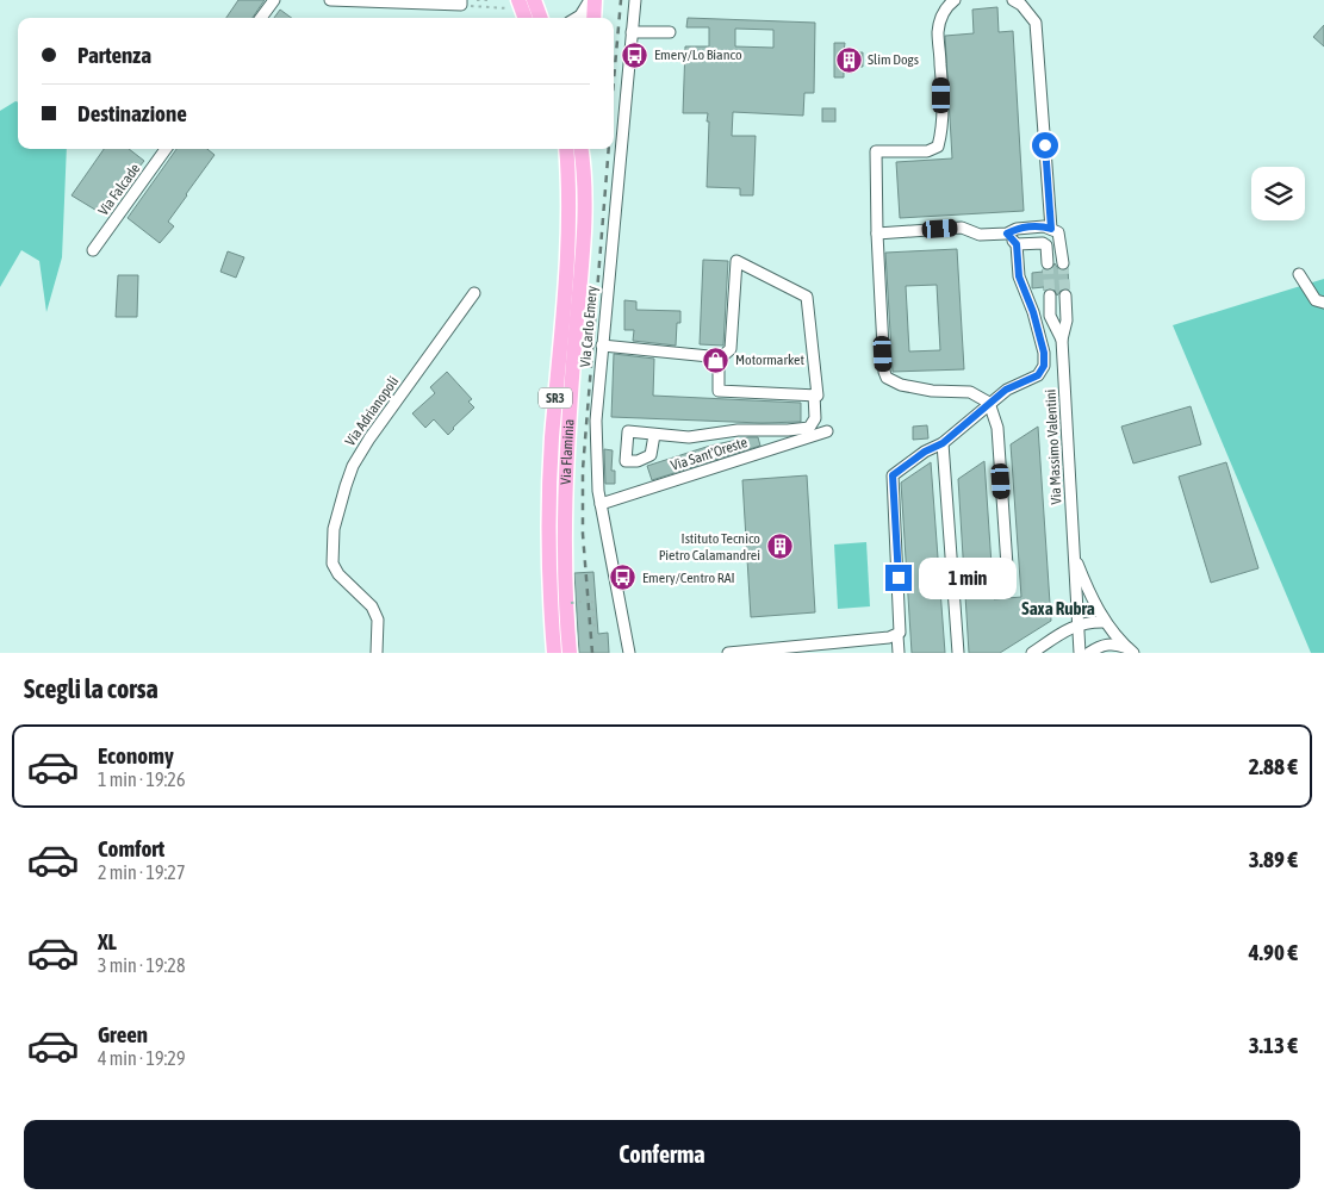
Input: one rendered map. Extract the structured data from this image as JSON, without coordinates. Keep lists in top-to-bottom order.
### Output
{
  "streets": {
    "highway": ["SR3", "Via Flaminia"],
    "street": [
      "Via Falcade",
      "Via Carlo Emery",
      "Via Adrianopoli",
      "Via Massimo Valentini",
      "Via Sant'Oreste"
    ]
  },
  "crossings": [
    ["Via Carlo Emery", "Via Sant'Oreste"]
  ],
  "districts": ["Saxa Rubra"],
  "places": {
    "bus stop": ["Emery/Lo Bianco", "Emery/Centro RAI"],
    "building": ["Slim Dogs", "Istituto Tecnico Pietro Calamandrei"],
    "shop": ["Motormarket"]
  },
  "page": {
    "banner": ["Partenza", "Destinazione"],
    "bubble": "1 min",
    "heading": "Scegli la corsa",
    "list": [
      {
        "name": "Economy",
        "note": "1 min · 19:26",
        "value": "2.88 €"
      },
      {
        "name": "Comfort",
        "note": "2 min · 19:27",
        "value": "3.89 €"
      },
      {
        "name": "XL",
        "note": "3 min · 19:28",
        "value": "4.90 €"
      },
      {
        "name": "Green",
        "note": "4 min · 19:29",
        "value": "3.13 €"
      }
    ],
    "buttons": "Conferma"
  }
}
